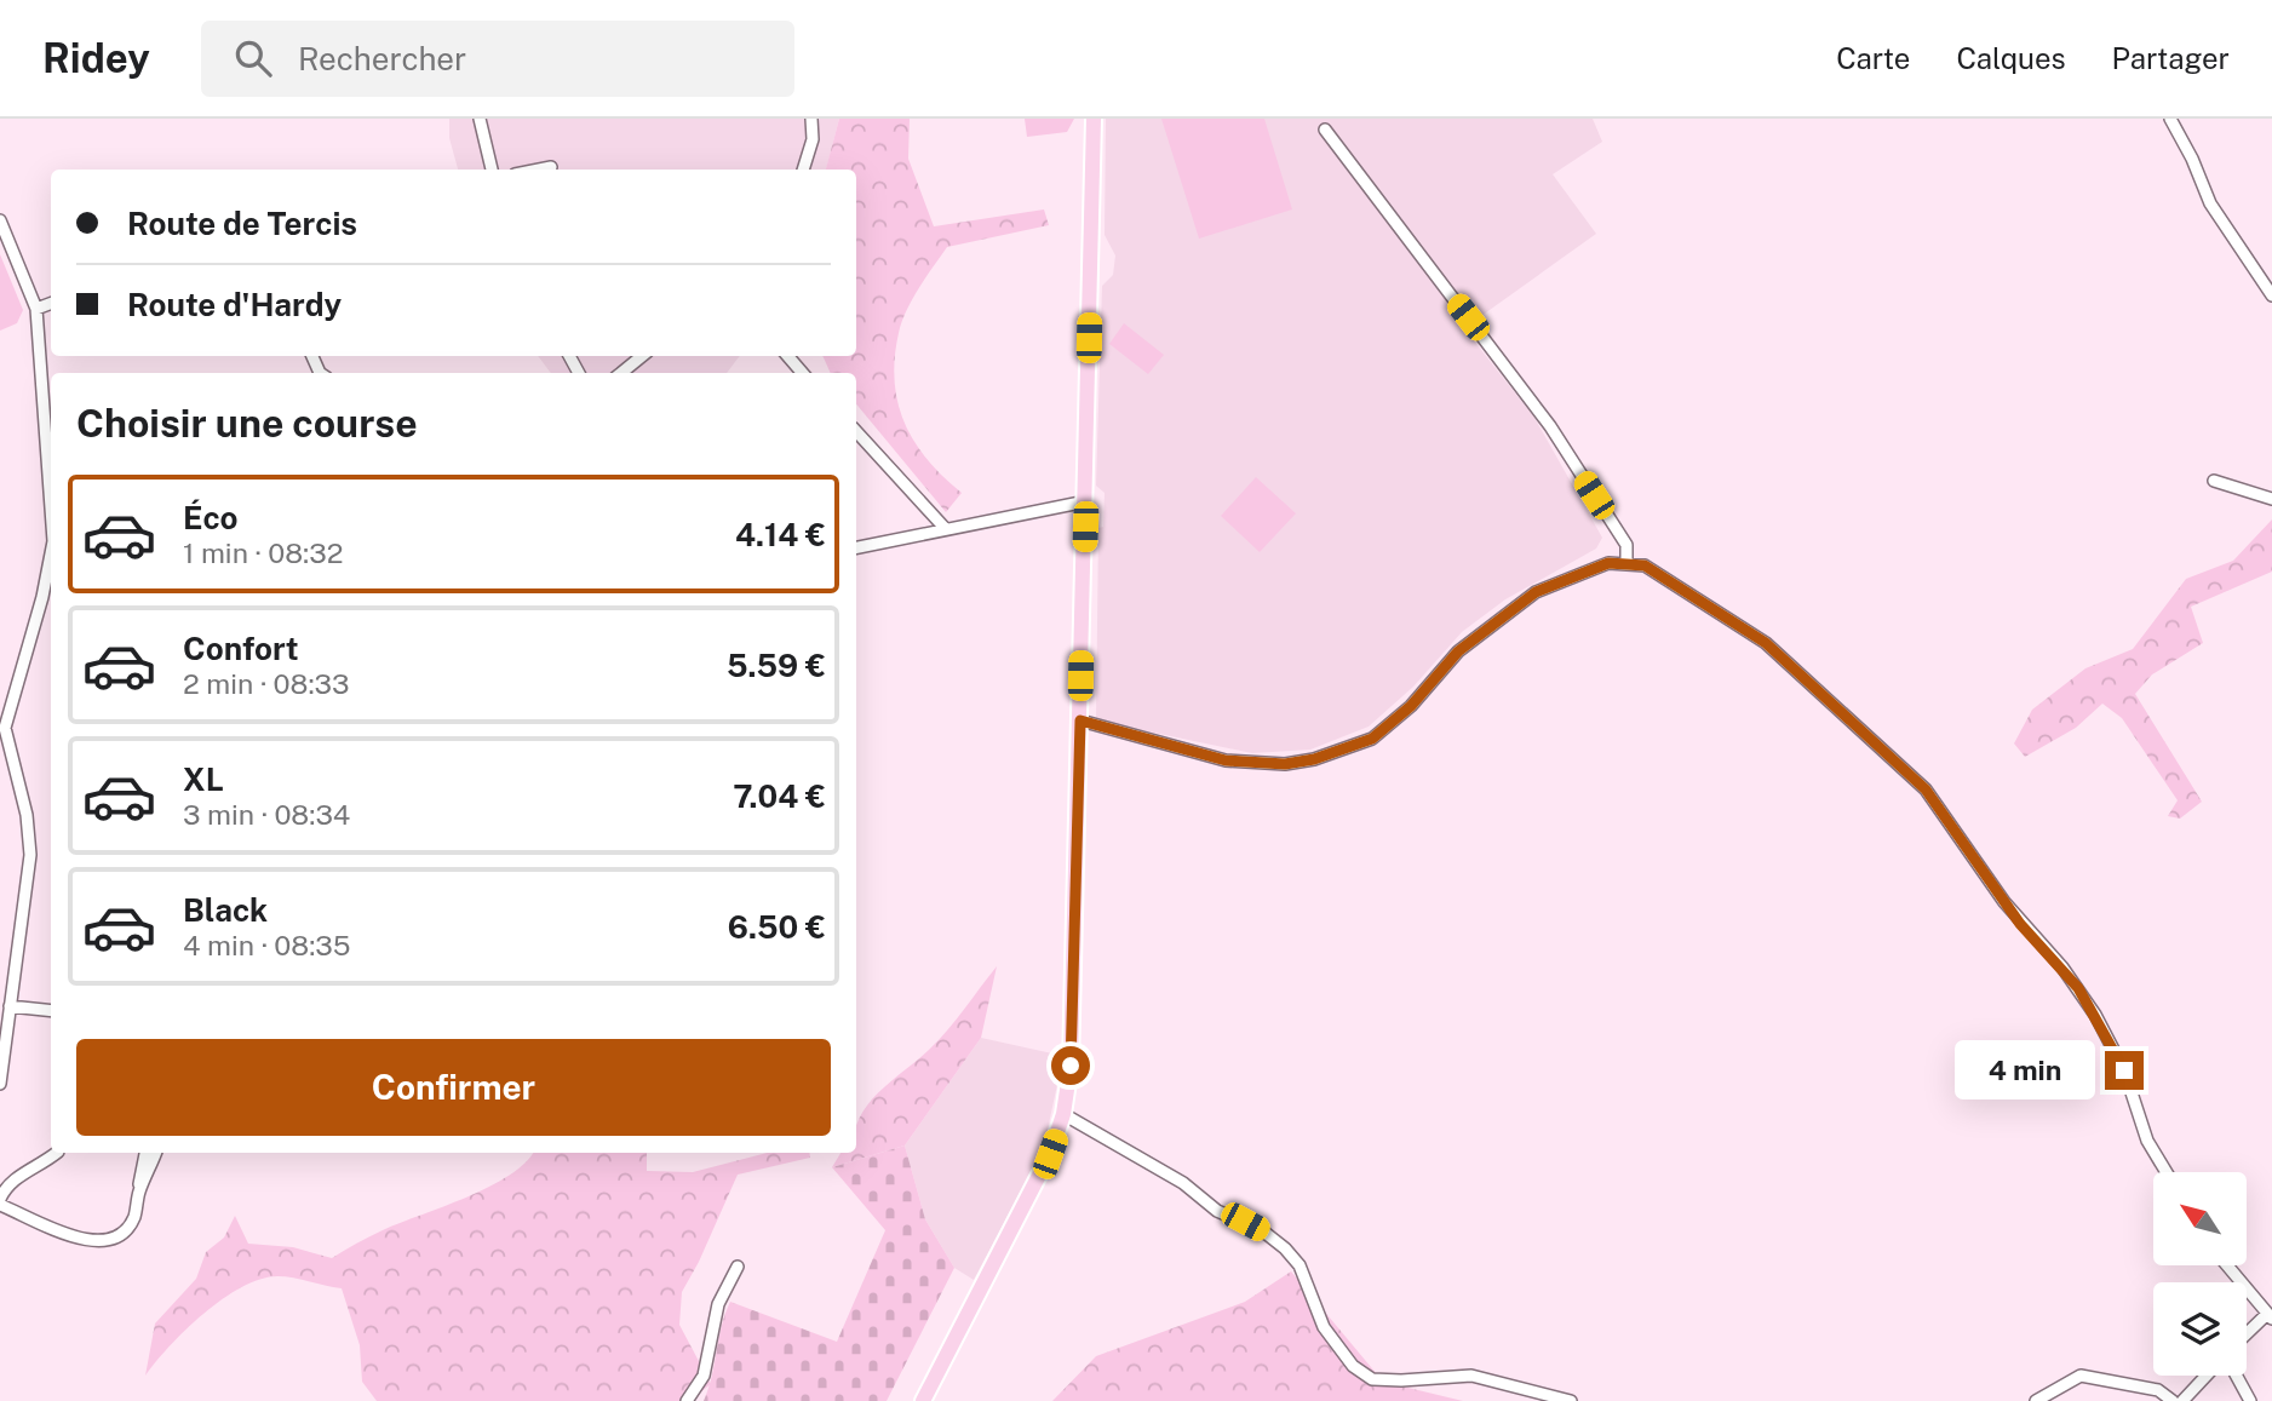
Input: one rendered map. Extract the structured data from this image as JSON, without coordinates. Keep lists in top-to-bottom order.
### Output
{
  "north": "top left",
  "page": {
    "header": "Ridey",
    "search": "Rechercher",
    "nav": ["Carte", "Calques", "Partager"],
    "banner": ["Route de Tercis", "Route d'Hardy"],
    "heading": "Choisir une course",
    "list": [
      {
        "name": "Éco",
        "note": "1 min · 08:32",
        "value": "4.14 €"
      },
      {
        "name": "Confort",
        "note": "2 min · 08:33",
        "value": "5.59 €"
      },
      {
        "name": "XL",
        "note": "3 min · 08:34",
        "value": "7.04 €"
      },
      {
        "name": "Black",
        "note": "4 min · 08:35",
        "value": "6.50 €"
      }
    ],
    "buttons": "Confirmer",
    "bubble": "4 min"
  }
}
